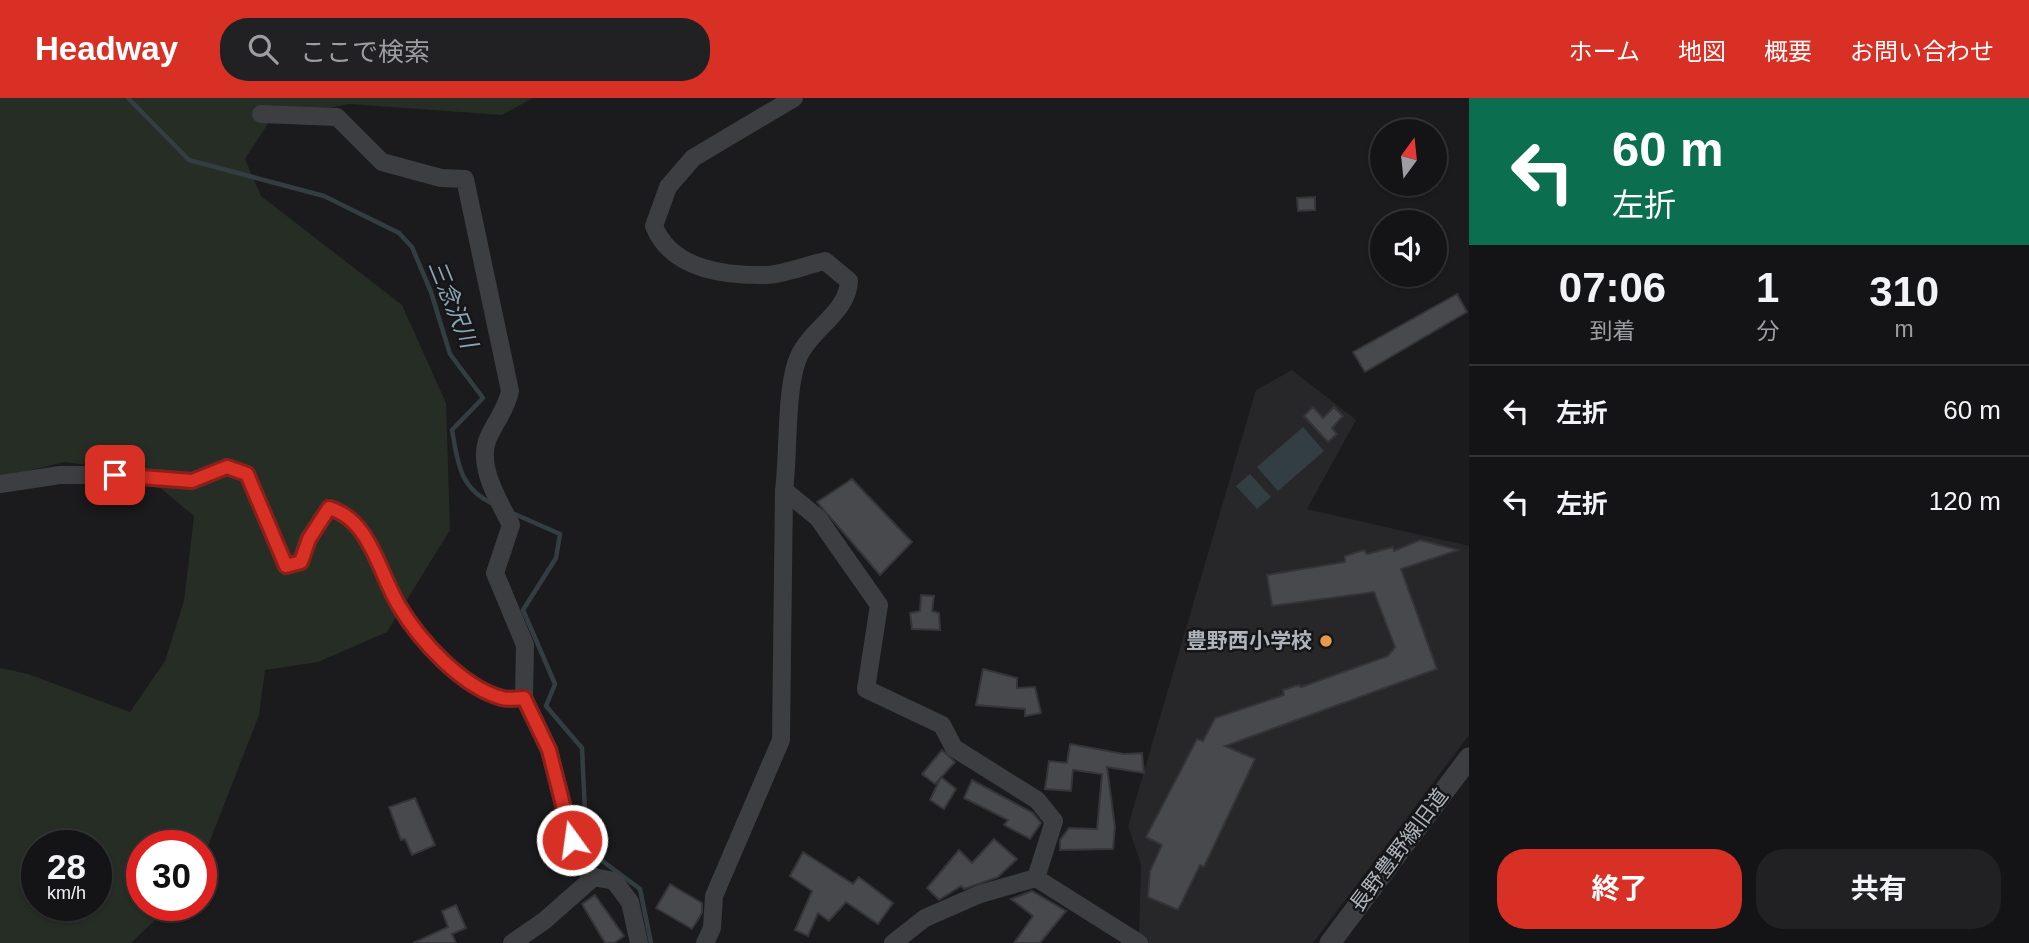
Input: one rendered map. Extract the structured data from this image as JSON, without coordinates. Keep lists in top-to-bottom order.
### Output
{
  "streets": {
    "street": ["長野豊野線旧道"]
  },
  "water": ["三念沢川"],
  "places": ["豊野西小学校"],
  "north": "top",
  "page": {
    "header": "Headway",
    "search": "ここで検索",
    "nav": [
      "ホーム",
      "地図",
      "概要",
      "お問い合わせ"
    ],
    "turn": ["60 m", "左折"],
    "eta": [
      "07:06",
      "到着",
      "1",
      "分",
      "310",
      "m"
    ],
    "list": [
      {
        "name": "左折",
        "value": "60 m"
      },
      {
        "name": "左折",
        "value": "120 m"
      }
    ],
    "speed": "28 km/h",
    "limit": "30",
    "buttons": ["終了", "共有"]
  }
}
